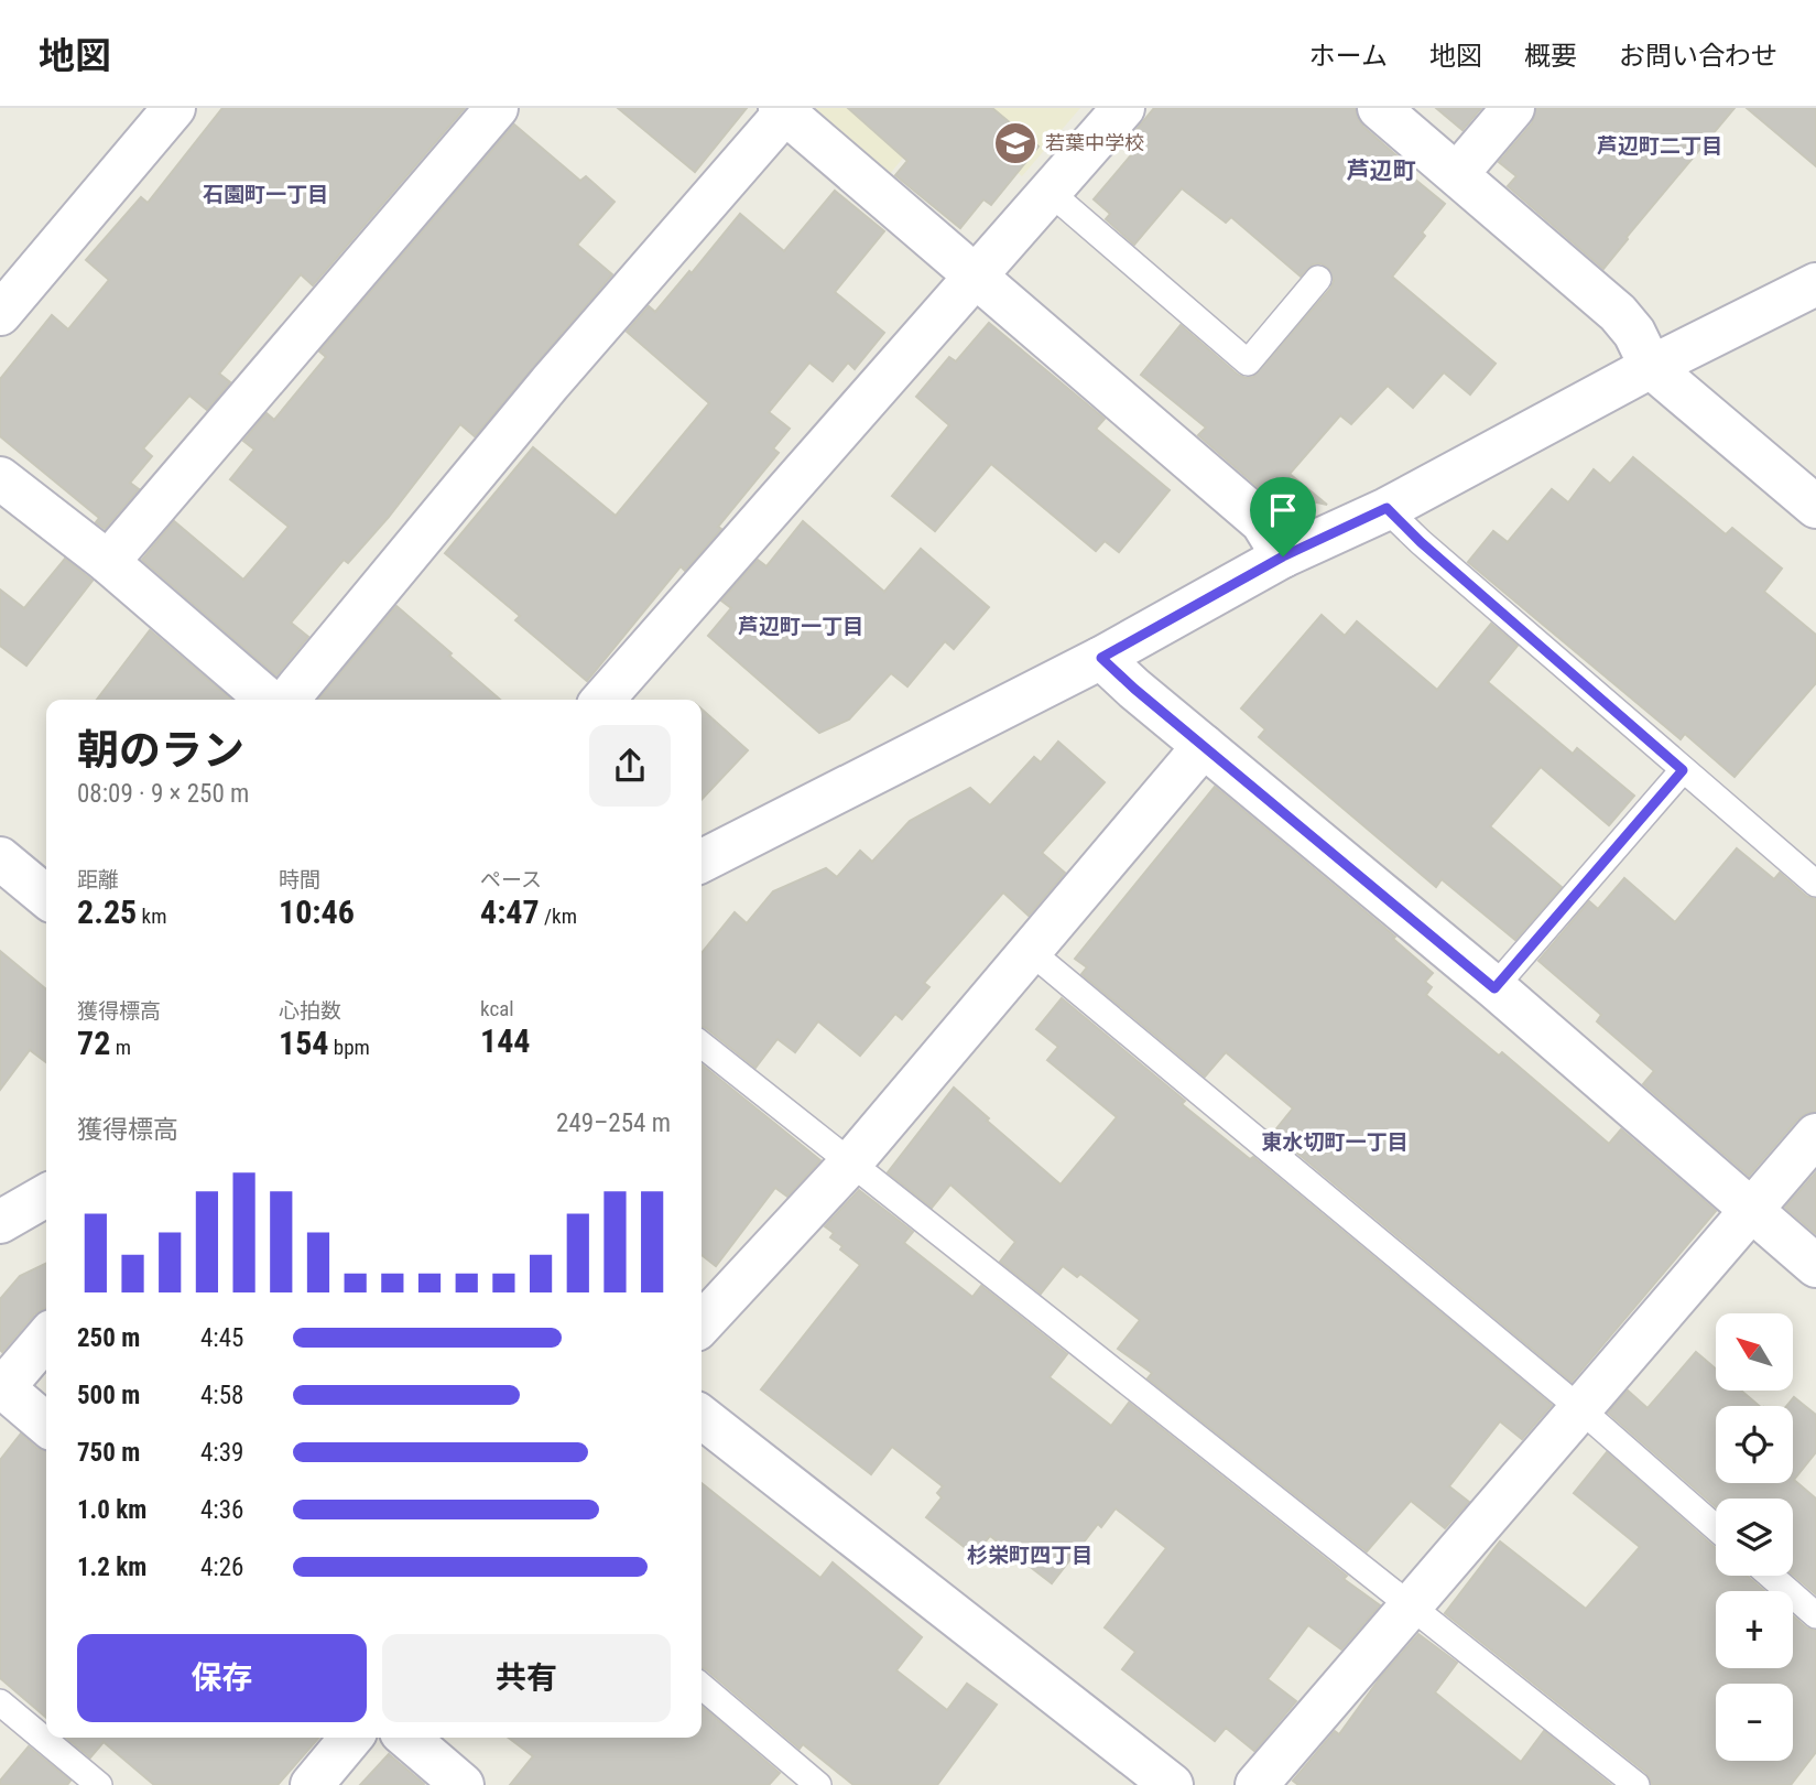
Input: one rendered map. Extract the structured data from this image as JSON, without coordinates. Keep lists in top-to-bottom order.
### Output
{
  "districts": [
    "芦辺町二丁目",
    "芦辺町",
    "石園町一丁目",
    "芦辺町一丁目",
    "東水切町一丁目",
    "杉栄町四丁目"
  ],
  "places": {
    "school or university": ["若葉中学校"]
  },
  "north": "top left",
  "page": {
    "header": "地図",
    "nav": [
      "ホーム",
      "地図",
      "概要",
      "お問い合わせ"
    ],
    "heading": ["朝のラン", "08:09 · 9 × 250 m"],
    "stats": [
      ["距離", "2.25 km"],
      ["時間", "10:46"],
      ["ペース", "4:47 /km"],
      ["獲得標高", "72 m"],
      ["心拍数", "154 bpm"],
      ["kcal", "144"]
    ],
    "chart": ["獲得標高", "249–254 m"],
    "list": [
      {
        "name": "250 m",
        "note": "4:45"
      },
      {
        "name": "500 m",
        "note": "4:58"
      },
      {
        "name": "750 m",
        "note": "4:39"
      },
      {
        "name": "1.0 km",
        "note": "4:36"
      },
      {
        "name": "1.2 km",
        "note": "4:26"
      }
    ],
    "map_buttons": ["+", "−"],
    "buttons": ["保存", "共有"]
  }
}
